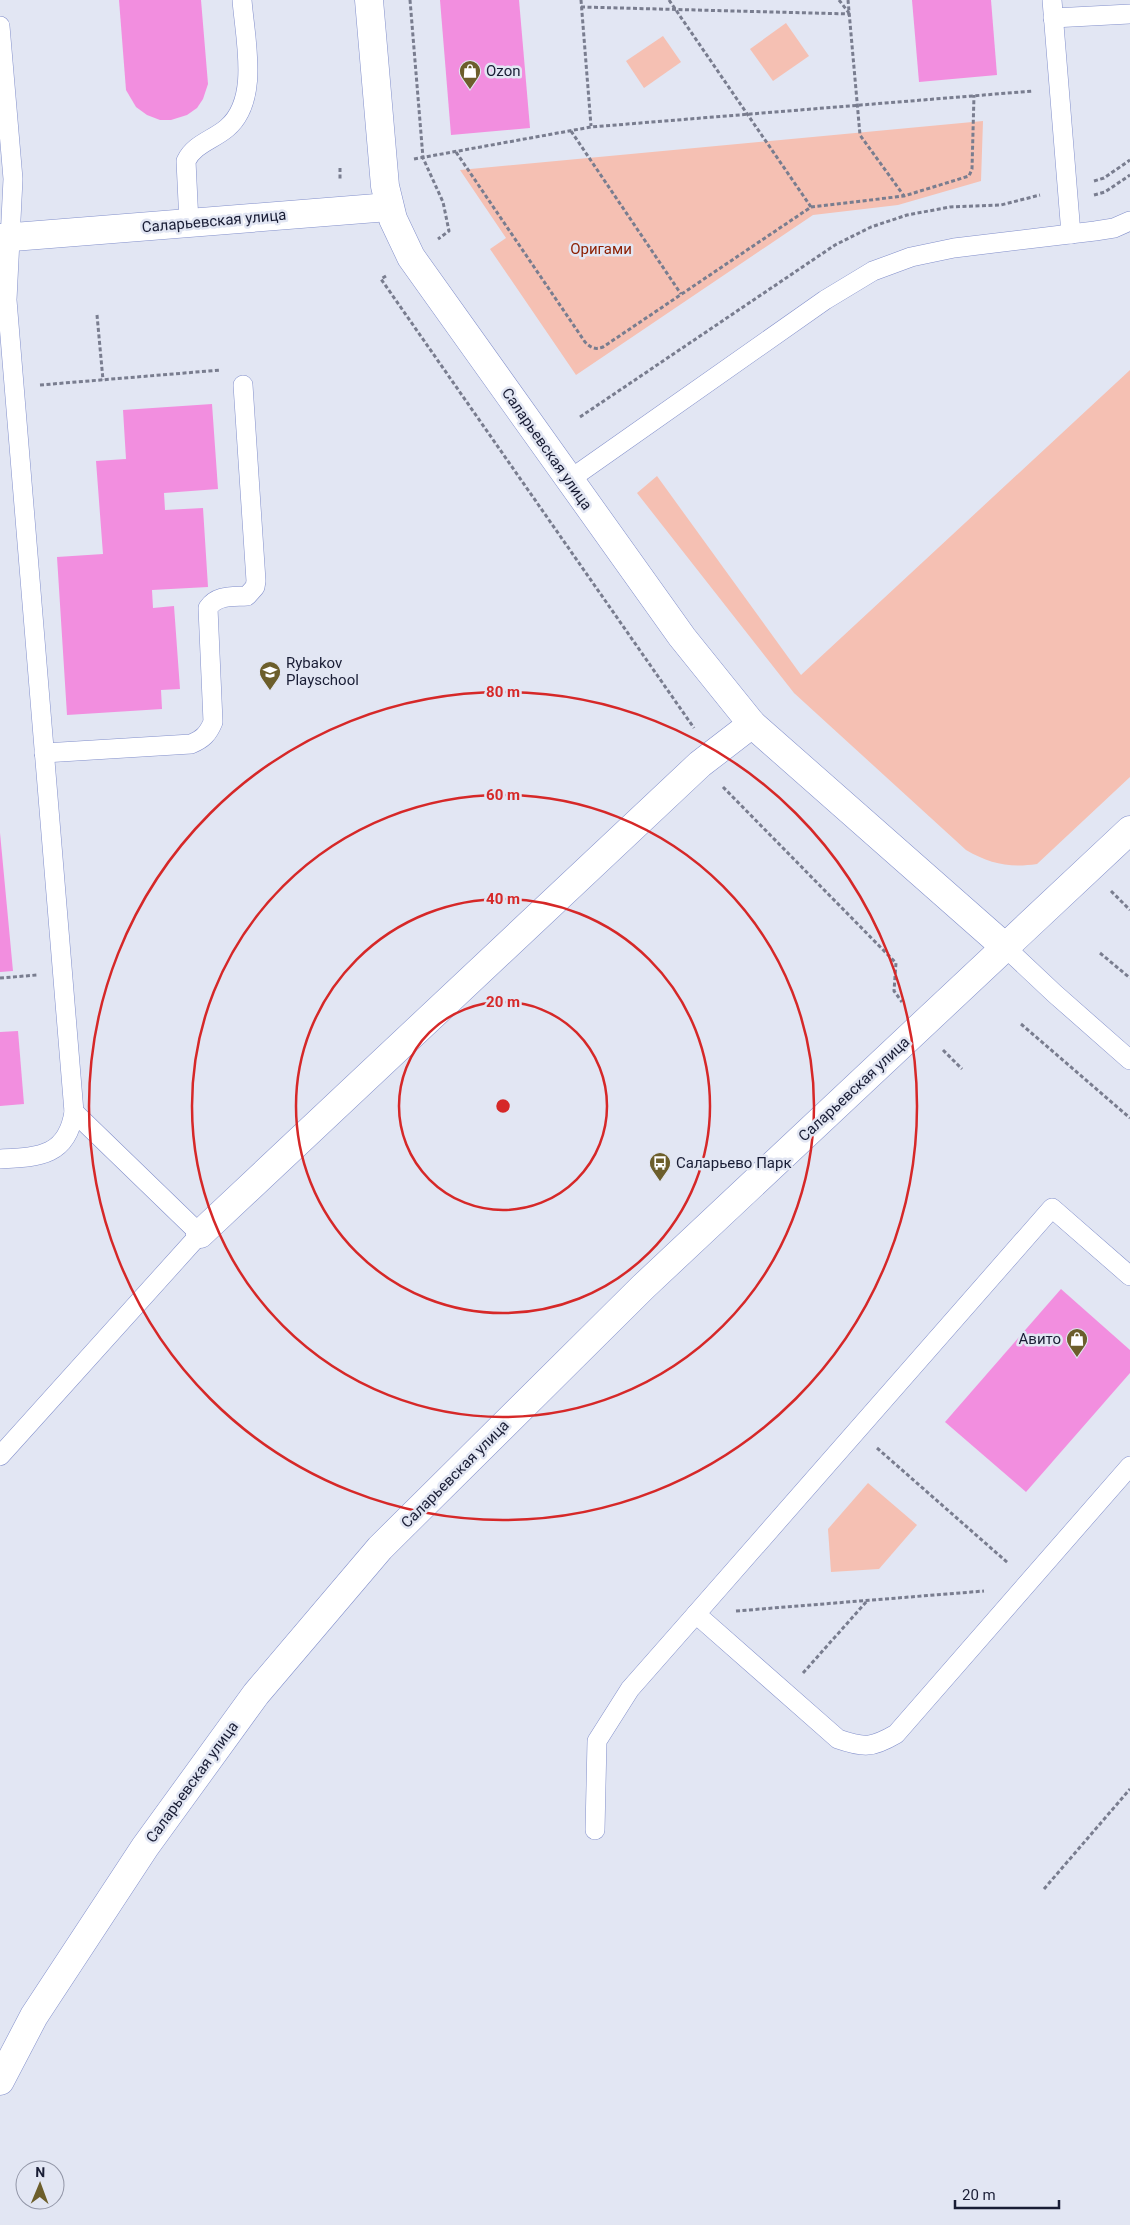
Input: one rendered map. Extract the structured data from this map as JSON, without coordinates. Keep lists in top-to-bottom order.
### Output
{
  "streets": {
    "street": ["Саларьевская улица"]
  },
  "parks": ["Оригами"],
  "places": {
    "shop": ["Ozon", "Авито"],
    "school or university": ["Rybakov Playschool"],
    "bus stop": ["Саларьево Парк"]
  },
  "scale_bar": "20 m",
  "north": "top",
  "rings": [
    "80 m",
    "60 m",
    "40 m",
    "20 m"
  ]
}
